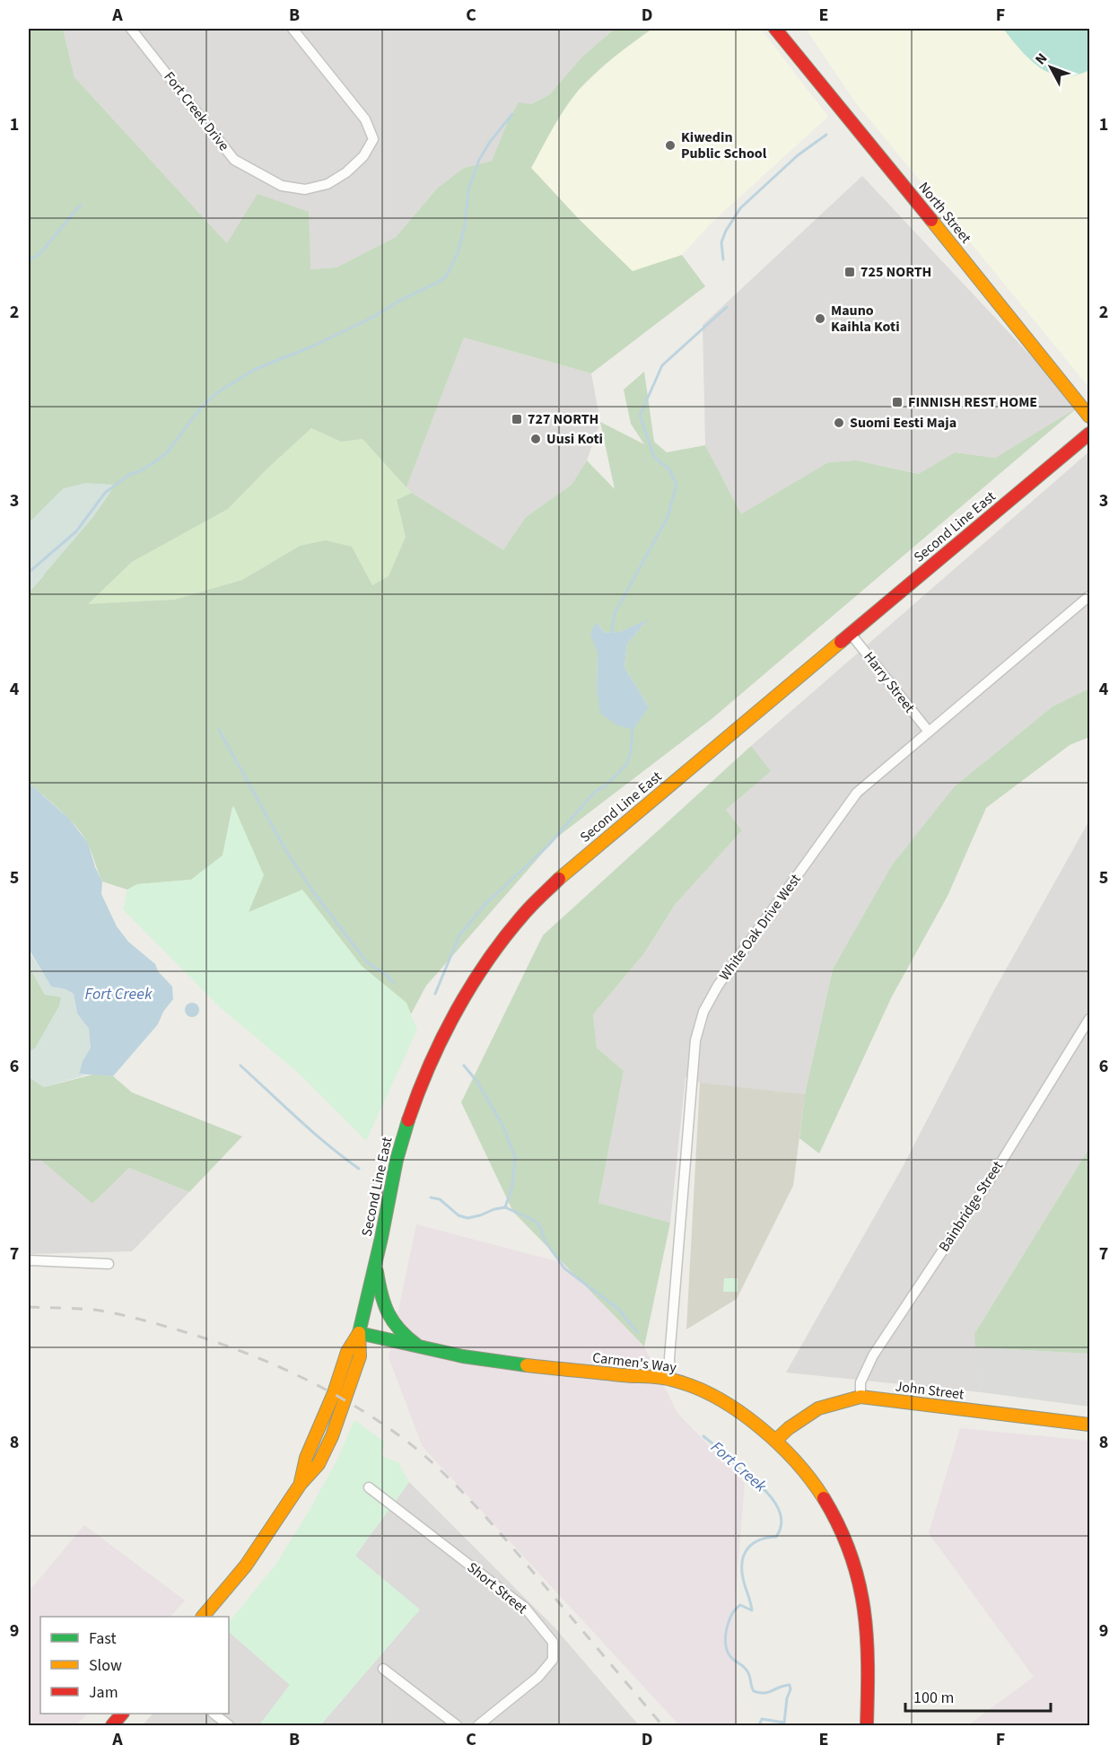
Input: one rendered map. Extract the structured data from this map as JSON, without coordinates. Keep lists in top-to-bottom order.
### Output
{
  "streets": {
    "main road": [
      "North Street",
      "Second Line East",
      "Carmen's Way",
      "John Street"
    ],
    "street": [
      "Fort Creek Drive",
      "Harry Street",
      "White Oak Drive West",
      "Bainbridge Street",
      "Short Street"
    ]
  },
  "crossings": [
    ["Second Line East", "Harry Street"],
    ["Second Line East", "Carmen's Way"],
    ["Harry Street", "White Oak Drive West"],
    ["White Oak Drive West", "Carmen's Way"],
    ["Bainbridge Street", "John Street"],
    ["Carmen's Way", "John Street"]
  ],
  "water": ["Fort Creek"],
  "places": {
    "other": [
      "Kiwedin Public School",
      "Mauno Kaihla Koti",
      "Suomi Eesti Maja",
      "Uusi Koti"
    ],
    "transit": ["725 NORTH", "FINNISH REST HOME", "727 NORTH"]
  },
  "legend": ["Fast", "Slow", "Jam"],
  "scale_bar": "100 m",
  "north": "top left",
  "grid": {
    "columns": [
      "A",
      "B",
      "C",
      "D",
      "E",
      "F"
    ],
    "rows": [
      "1",
      "2",
      "3",
      "4",
      "5",
      "6",
      "7",
      "8",
      "9"
    ]
  }
}
